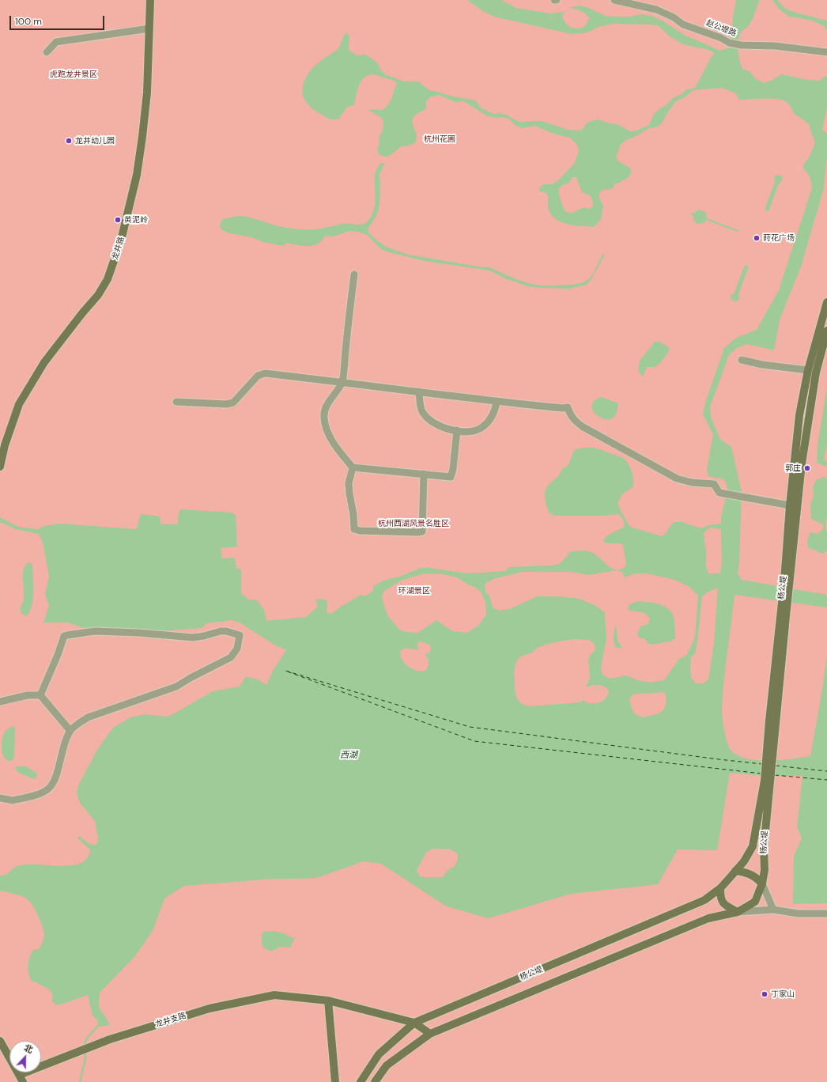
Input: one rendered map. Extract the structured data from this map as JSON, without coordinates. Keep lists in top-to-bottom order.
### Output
{
  "streets": {
    "main road": ["龙井路", "杨公堤", "龙井支路"],
    "street": ["赵公堤路"]
  },
  "crossings": [
    ["杨公堤", "龙井支路"]
  ],
  "water": ["西湖"],
  "parks": [
    "虎跑龙井景区",
    "杭州花圃",
    "杭州西湖风景名胜区",
    "环湖景区"
  ],
  "places": [
    "龙井幼儿园",
    "黄泥岭",
    "莳花广场",
    "郭庄",
    "丁家山"
  ],
  "scale_bar": "100 m",
  "north": "top"
}
